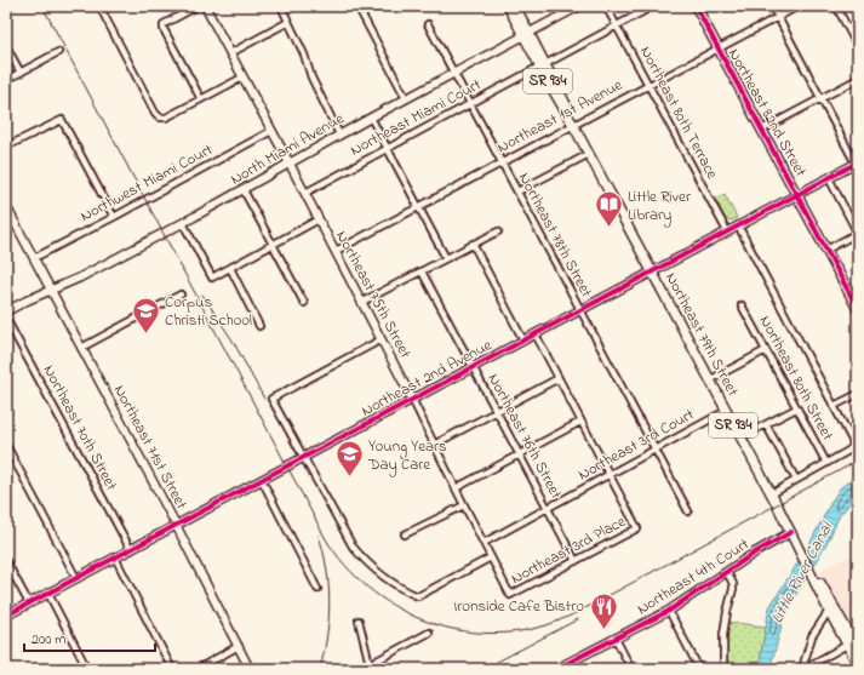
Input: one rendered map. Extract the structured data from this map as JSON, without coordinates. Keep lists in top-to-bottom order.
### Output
{
  "streets": {
    "main road": [
      "SR 934",
      "Northeast 82nd Street",
      "North Miami Avenue",
      "Northeast 75th Street",
      "Northeast 79th Street",
      "Northeast 2nd Avenue",
      "Northeast 71st Street",
      "Northeast 4th Court"
    ],
    "street": [
      "Northeast 80th Terrace",
      "Northeast 1st Avenue",
      "Northeast Miami Court",
      "Northwest Miami Court",
      "Northeast 78th Street",
      "Northeast 80th Street",
      "Northeast 70th Street",
      "Northeast 76th Street",
      "Northeast 3rd Court",
      "Northeast 3rd Place"
    ]
  },
  "crossings": [
    ["SR 934", "North Miami Avenue"],
    ["SR 934", "Northeast 79th Street"],
    ["Northeast 80th Terrace", "Northeast 1st Avenue"],
    ["Northeast 80th Terrace", "Northeast Miami Court"],
    ["Northeast 80th Terrace", "Northeast 2nd Avenue"],
    ["Northeast 82nd Street", "Northeast 1st Avenue"],
    ["Northeast 82nd Street", "Northeast 2nd Avenue"],
    ["Northeast 1st Avenue", "Northeast 78th Street"],
    ["Northeast 1st Avenue", "Northeast 75th Street"],
    ["Northeast 1st Avenue", "Northeast 79th Street"],
    ["Northeast Miami Court", "Northeast 78th Street"],
    ["Northeast Miami Court", "Northeast 75th Street"],
    ["Northeast Miami Court", "Northeast 79th Street"],
    ["North Miami Avenue", "Northeast 78th Street"],
    ["North Miami Avenue", "Northeast 75th Street"],
    ["North Miami Avenue", "Northeast 79th Street"],
    ["North Miami Avenue", "Northeast 71st Street"],
    ["Northwest Miami Court", "Northeast 75th Street"],
    ["Northwest Miami Court", "Northeast 71st Street"],
    ["Northeast 78th Street", "Northeast 2nd Avenue"],
    ["Northeast 78th Street", "Northeast 3rd Court"],
    ["Northeast 75th Street", "Northeast 2nd Avenue"],
    ["Northeast 75th Street", "Northeast 3rd Court"],
    ["Northeast 75th Street", "Northeast 3rd Place"],
    ["Northeast 79th Street", "Northeast 2nd Avenue"],
    ["Northeast 79th Street", "Northeast 3rd Court"],
    ["Northeast 79th Street", "Northeast 4th Court"],
    ["Northeast 2nd Avenue", "Northeast 70th Street"],
    ["Northeast 2nd Avenue", "Northeast 76th Street"],
    ["Northeast 2nd Avenue", "Northeast 71st Street"],
    ["Northeast 76th Street", "Northeast 3rd Court"],
    ["Northeast 76th Street", "Northeast 3rd Place"],
    ["Northeast 3rd Court", "Northeast 3rd Place"]
  ],
  "water": ["Little River Canal"],
  "places": {
    "library": ["Little River Library"],
    "school or university": ["Corpus Christi School", "Young Years Day Care"],
    "restaurant": ["Ironside Cafe Bistro"]
  },
  "scale_bar": "200 m"
}
